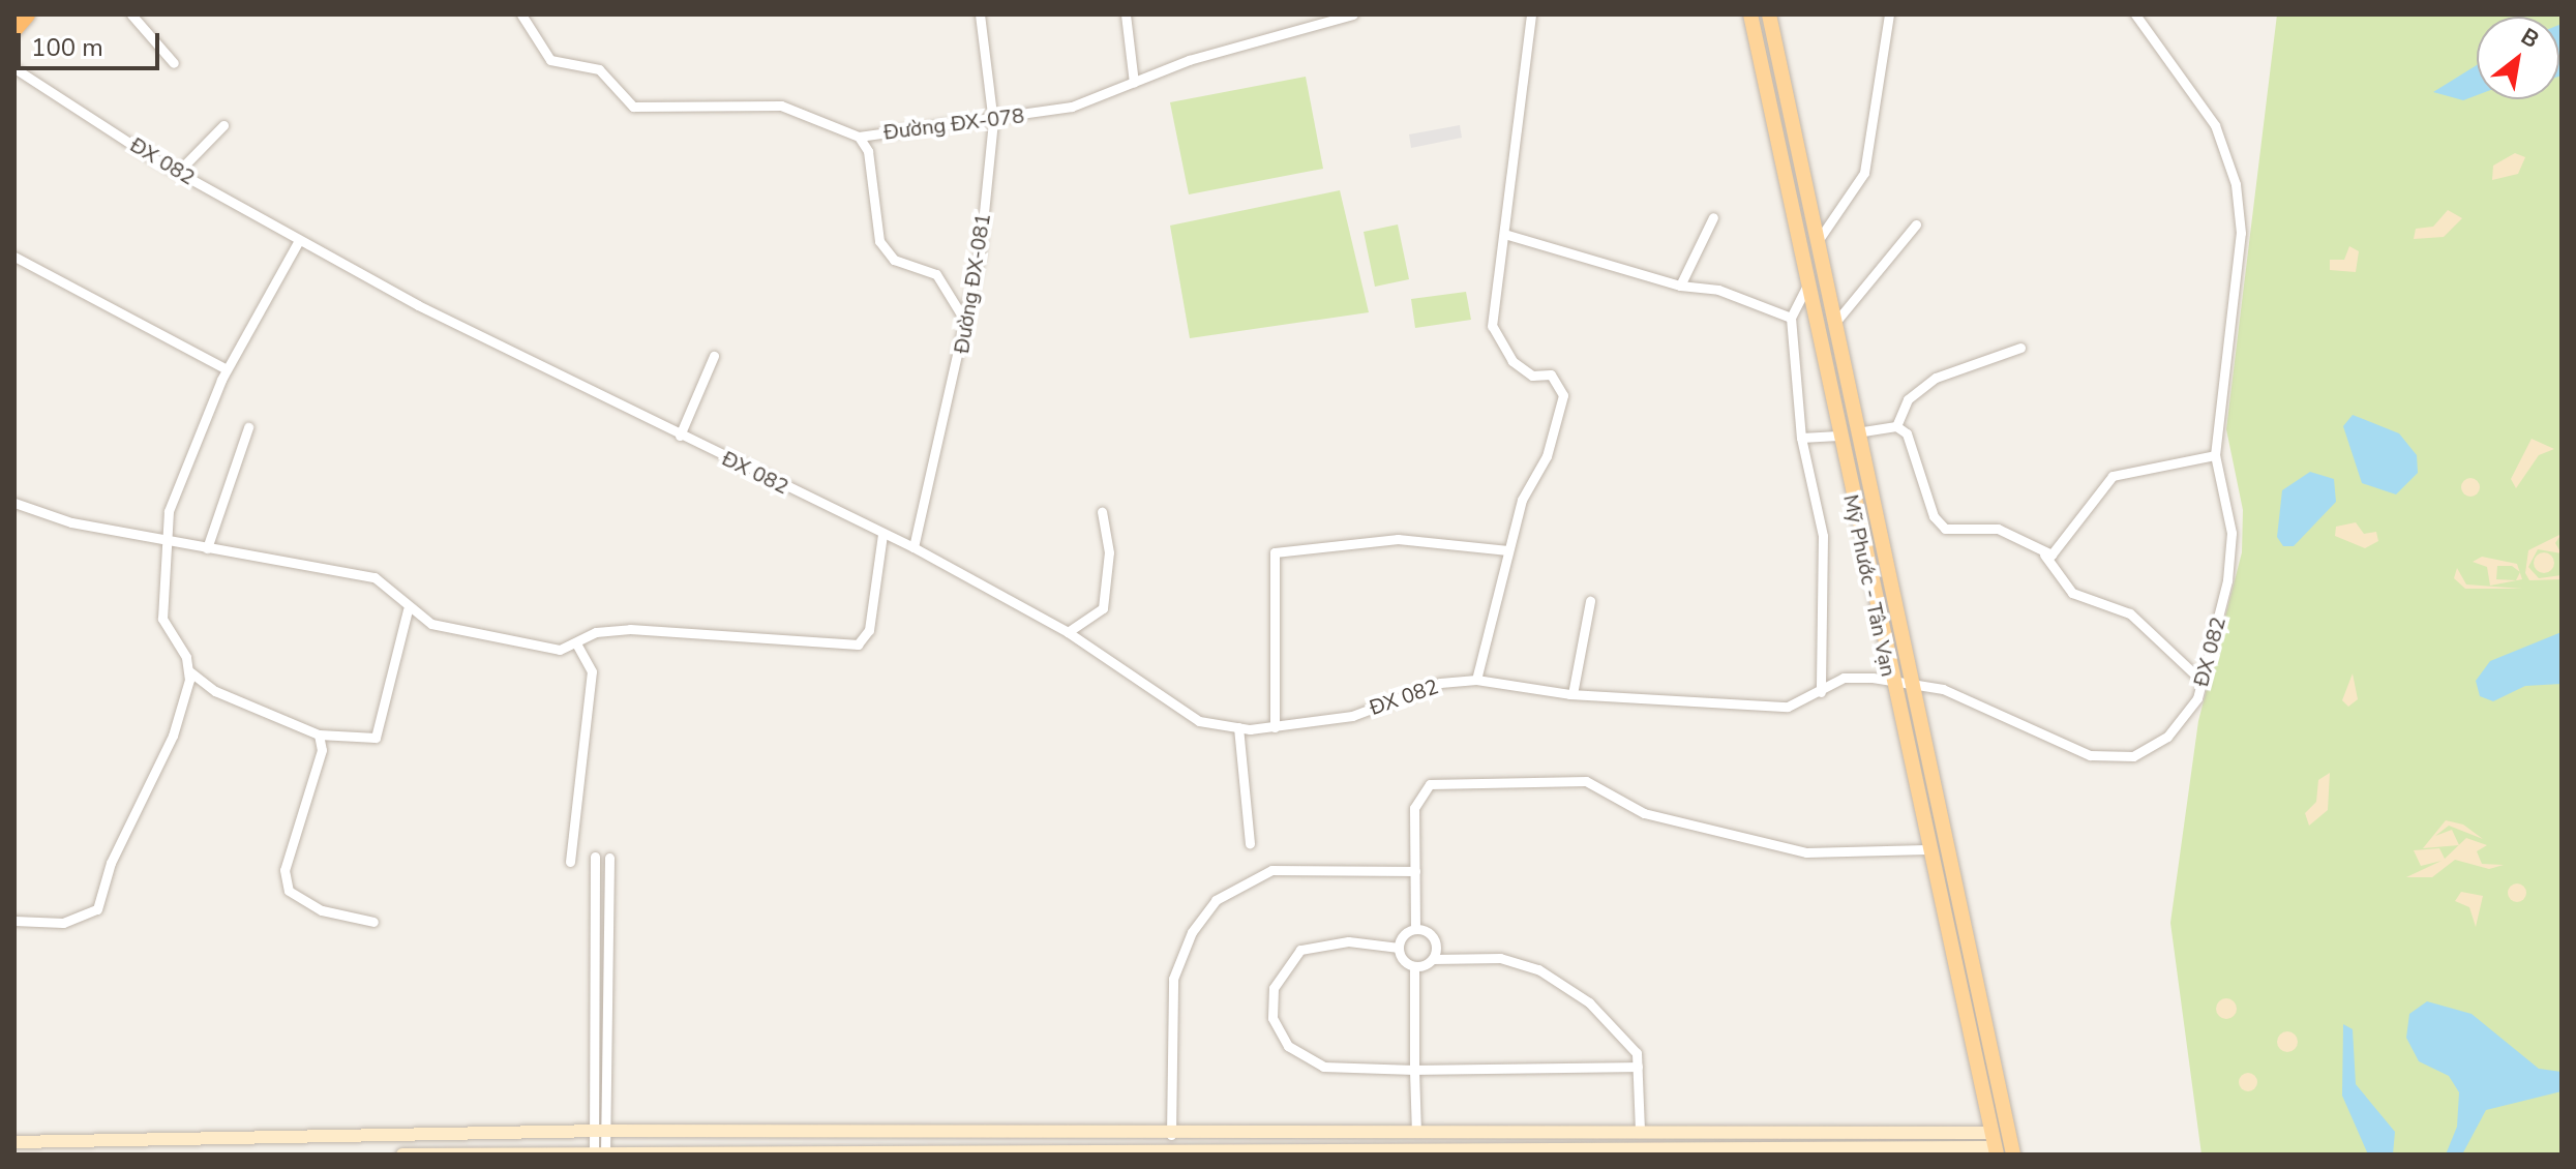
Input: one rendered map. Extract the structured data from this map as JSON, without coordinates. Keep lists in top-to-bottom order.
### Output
{
  "streets": {
    "main road": ["Mỹ Phước - Tân Vạn"],
    "street": ["Đường ĐX-078", "ĐX 082", "Đường ĐX-081"]
  },
  "crossings": [
    ["Đường ĐX-078", "Đường ĐX-081"],
    ["ĐX 082", "Đường ĐX-081"],
    ["ĐX 082", "Mỹ Phước - Tân Vạn"]
  ],
  "scale_bar": "100 m",
  "north": "top right"
}
